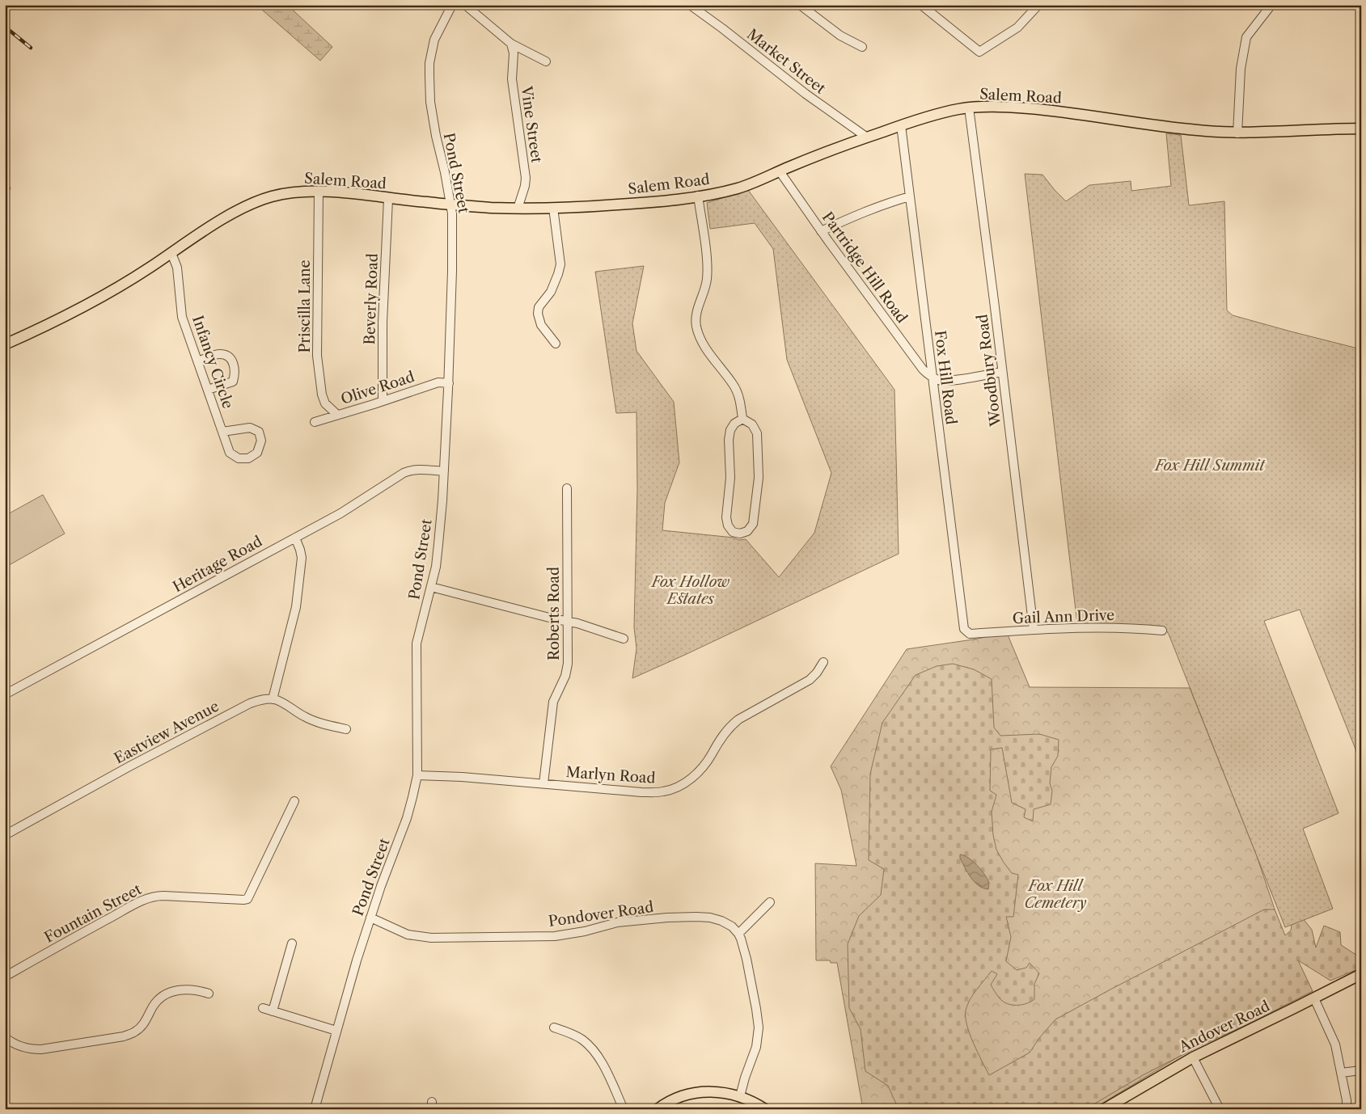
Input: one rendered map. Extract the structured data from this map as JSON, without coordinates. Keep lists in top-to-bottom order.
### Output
{
  "streets": {
    "main road": ["Salem Road", "Andover Road"],
    "street": [
      "Market Street",
      "Vine Street",
      "Pond Street",
      "Partridge Hill Road",
      "Beverly Road",
      "Priscilla Lane",
      "Infancy Circle",
      "Woodbury Road",
      "Fox Hill Road",
      "Olive Road",
      "Heritage Road",
      "Roberts Road",
      "Gail Ann Drive",
      "Eastview Avenue",
      "Marlyn Road",
      "Fountain Street",
      "Pondover Road"
    ]
  },
  "crossings": [
    ["Market Street", "Salem Road"],
    ["Salem Road", "Vine Street"],
    ["Salem Road", "Pond Street"],
    ["Salem Road", "Partridge Hill Road"],
    ["Salem Road", "Beverly Road"],
    ["Salem Road", "Priscilla Lane"],
    ["Salem Road", "Infancy Circle"],
    ["Salem Road", "Woodbury Road"],
    ["Salem Road", "Fox Hill Road"],
    ["Pond Street", "Olive Road"],
    ["Pond Street", "Heritage Road"],
    ["Pond Street", "Marlyn Road"],
    ["Pond Street", "Pondover Road"],
    ["Partridge Hill Road", "Fox Hill Road"],
    ["Beverly Road", "Olive Road"],
    ["Priscilla Lane", "Olive Road"],
    ["Woodbury Road", "Gail Ann Drive"],
    ["Fox Hill Road", "Gail Ann Drive"],
    ["Roberts Road", "Marlyn Road"]
  ],
  "parks": ["Fox Hill Summit", "Fox Hollow Estates", "Fox Hill Cemetery"]
}
